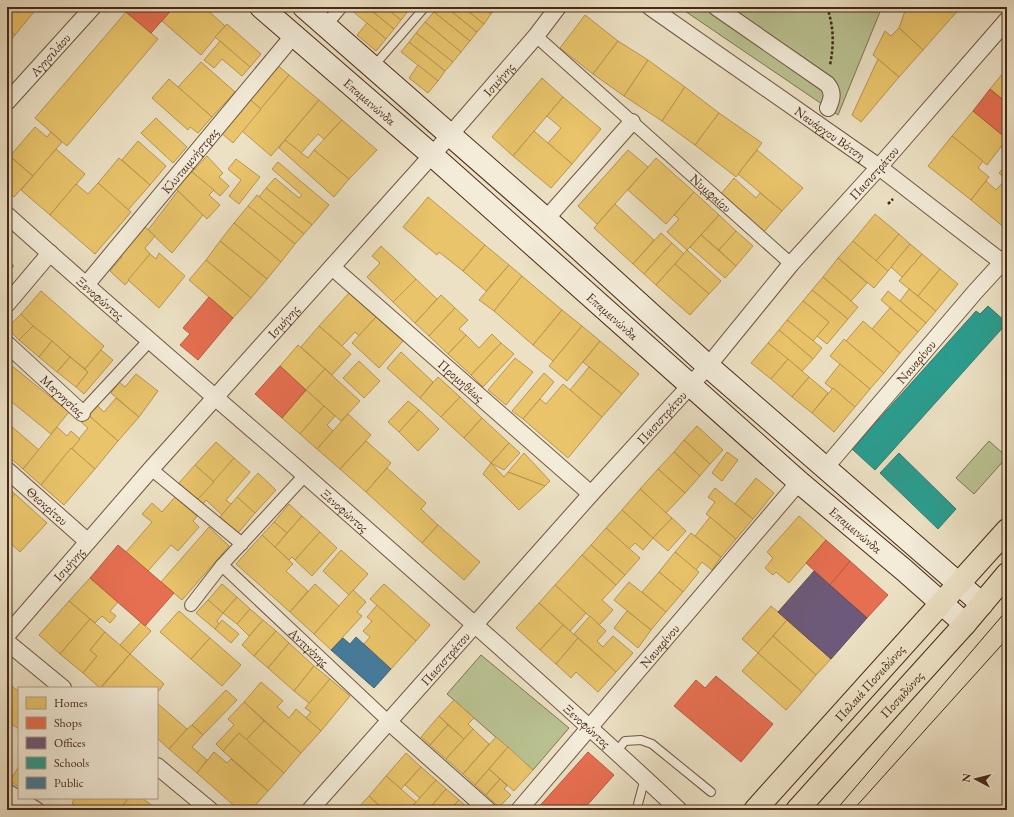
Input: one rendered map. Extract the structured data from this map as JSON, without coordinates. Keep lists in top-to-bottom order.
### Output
{
  "streets": {
    "main road": ["Επαμεινώνδα", "Παλαιά Ποσειδώνος", "Ποσειδώνος"],
    "street": [
      "Αγησιλάου",
      "Ισμήνης",
      "Ναυάρχου Βότση",
      "Κλυταιμνήστρας",
      "Πεισιστράτου",
      "Νυμφαίου",
      "Ξενοφώντος",
      "Ναυαρίνου",
      "Προμηθέως",
      "Μαγνησίας",
      "Θεοκρίτου",
      "Αντιγόνης"
    ]
  },
  "crossings": [
    ["Ισμήνης", "Επαμεινώνδα"],
    ["Ισμήνης", "Νυμφαίου"],
    ["Ισμήνης", "Ξενοφώντος"],
    ["Ισμήνης", "Προμηθέως"],
    ["Ισμήνης", "Θεοκρίτου"],
    ["Επαμεινώνδα", "Κλυταιμνήστρας"],
    ["Επαμεινώνδα", "Πεισιστράτου"],
    ["Επαμεινώνδα", "Ναυαρίνου"],
    ["Επαμεινώνδα", "Παλαιά Ποσειδώνος"],
    ["Επαμεινώνδα", "Ποσειδώνος"],
    ["Ναυάρχου Βότση", "Πεισιστράτου"],
    ["Ναυάρχου Βότση", "Ναυαρίνου"],
    ["Κλυταιμνήστρας", "Ξενοφώντος"],
    ["Πεισιστράτου", "Νυμφαίου"],
    ["Πεισιστράτου", "Ξενοφώντος"],
    ["Πεισιστράτου", "Προμηθέως"],
    ["Πεισιστράτου", "Αντιγόνης"],
    ["Ξενοφώντος", "Ναυαρίνου"],
    ["Ξενοφώντος", "Μαγνησίας"]
  ],
  "legend": [
    "Homes",
    "Shops",
    "Offices",
    "Schools",
    "Public"
  ],
  "north": "left"
}
